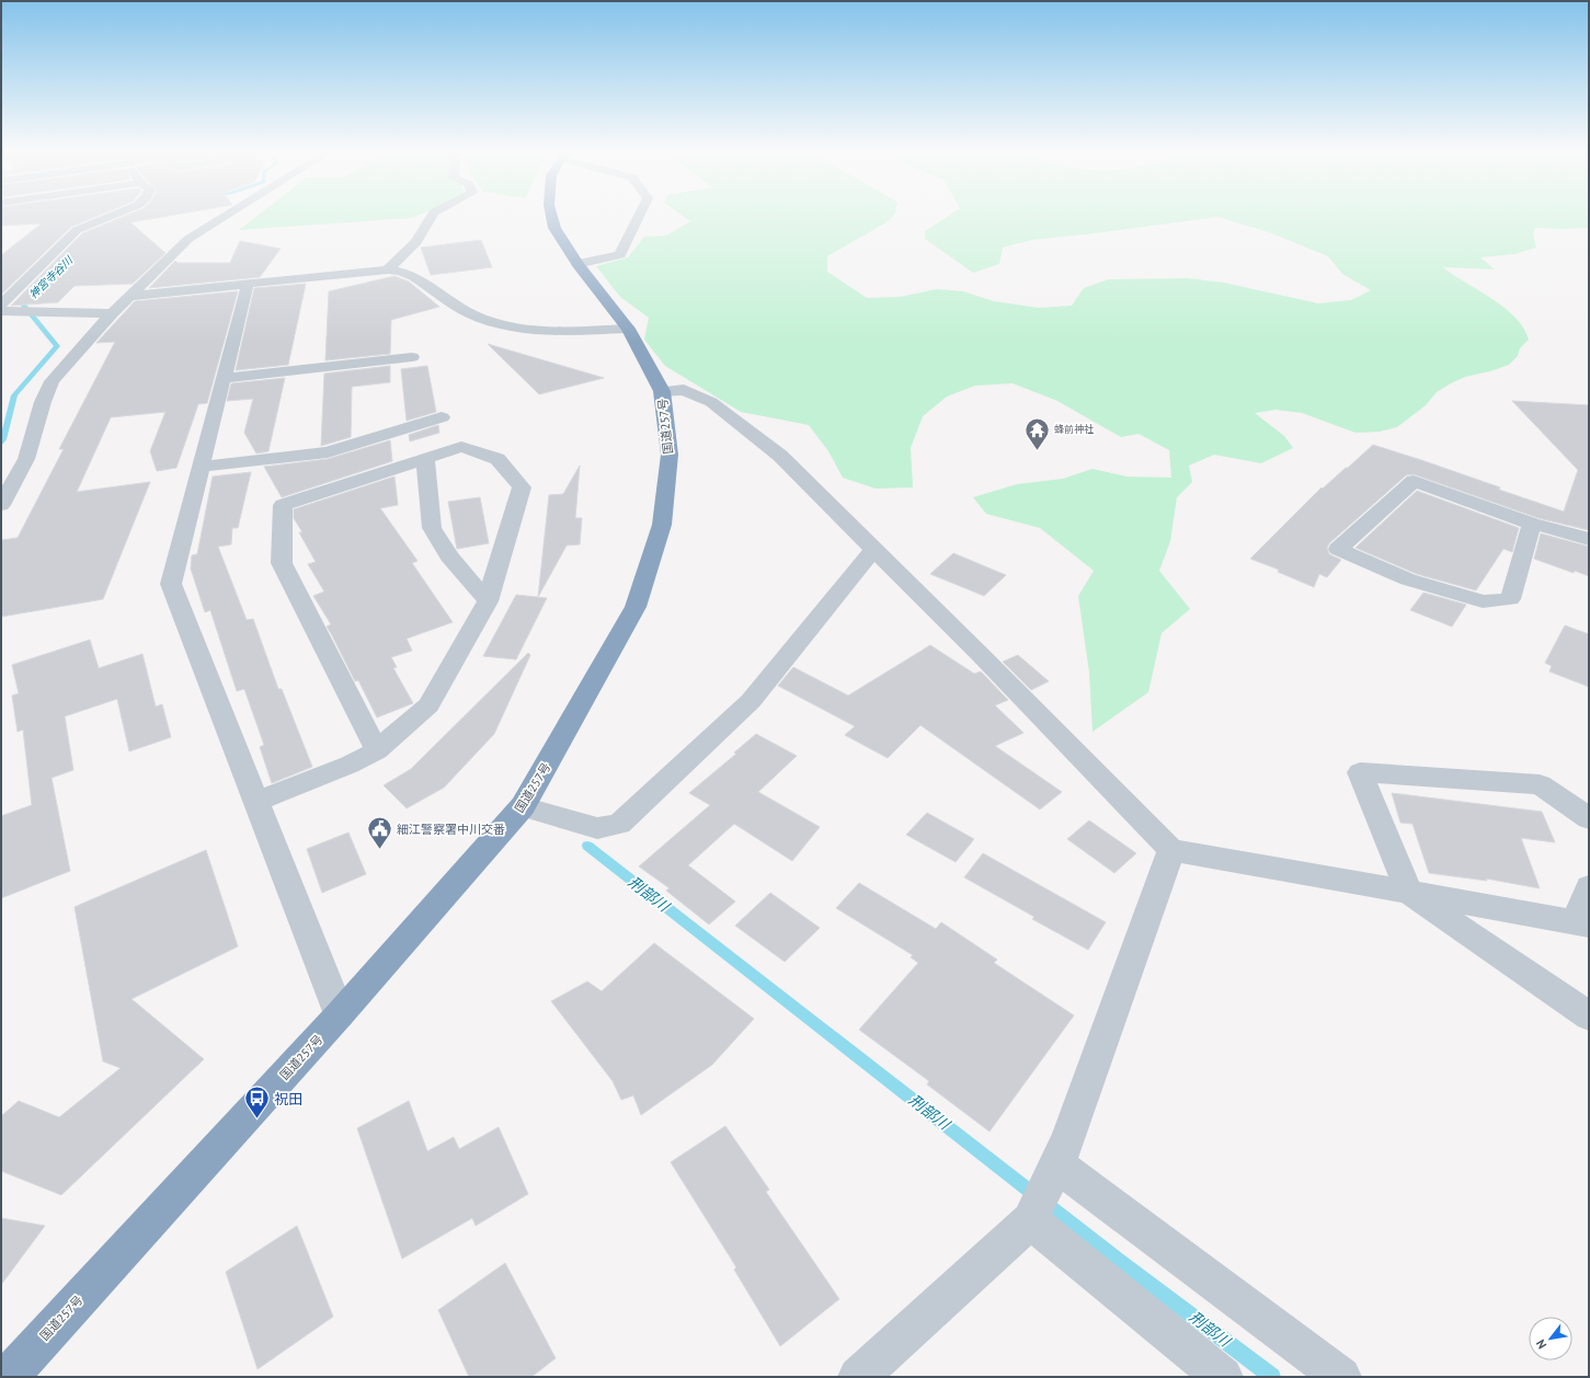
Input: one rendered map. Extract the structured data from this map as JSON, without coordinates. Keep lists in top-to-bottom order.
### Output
{
  "streets": {
    "highway": ["国道257号"]
  },
  "water": ["神宮寺谷川", "刑部川"],
  "places": {
    "temple": ["蜂前神社"],
    "public building": ["細江警察署中川交番"],
    "bus stop": ["祝田"]
  },
  "north": "bottom left"
}
